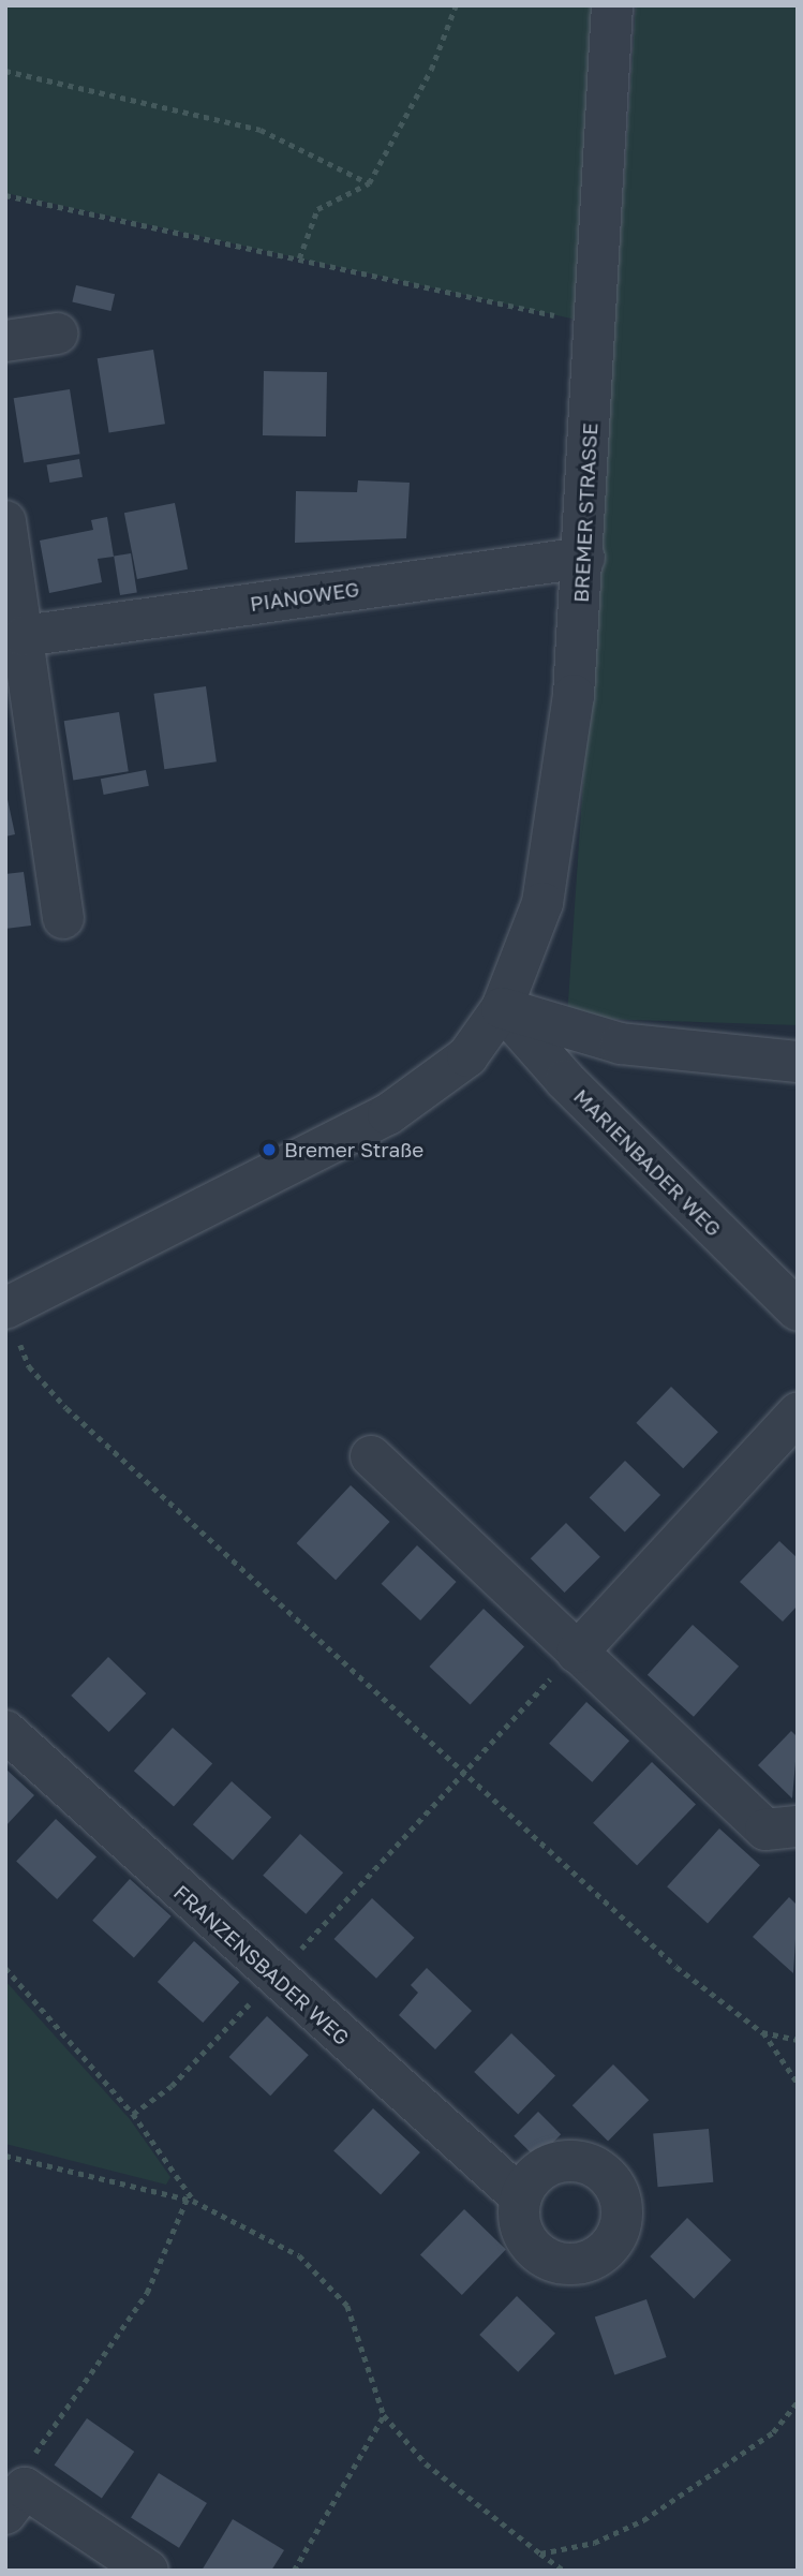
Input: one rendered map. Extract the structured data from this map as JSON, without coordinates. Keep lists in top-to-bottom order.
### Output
{
  "streets": {
    "street": [
      "BREMER STRASSE",
      "PIANOWEG",
      "MARIENBADER WEG",
      "FRANZENSBADER WEG"
    ]
  },
  "crossings": [
    ["BREMER STRASSE", "PIANOWEG"],
    ["BREMER STRASSE", "MARIENBADER WEG"]
  ],
  "places": ["Bremer Straße"]
}
